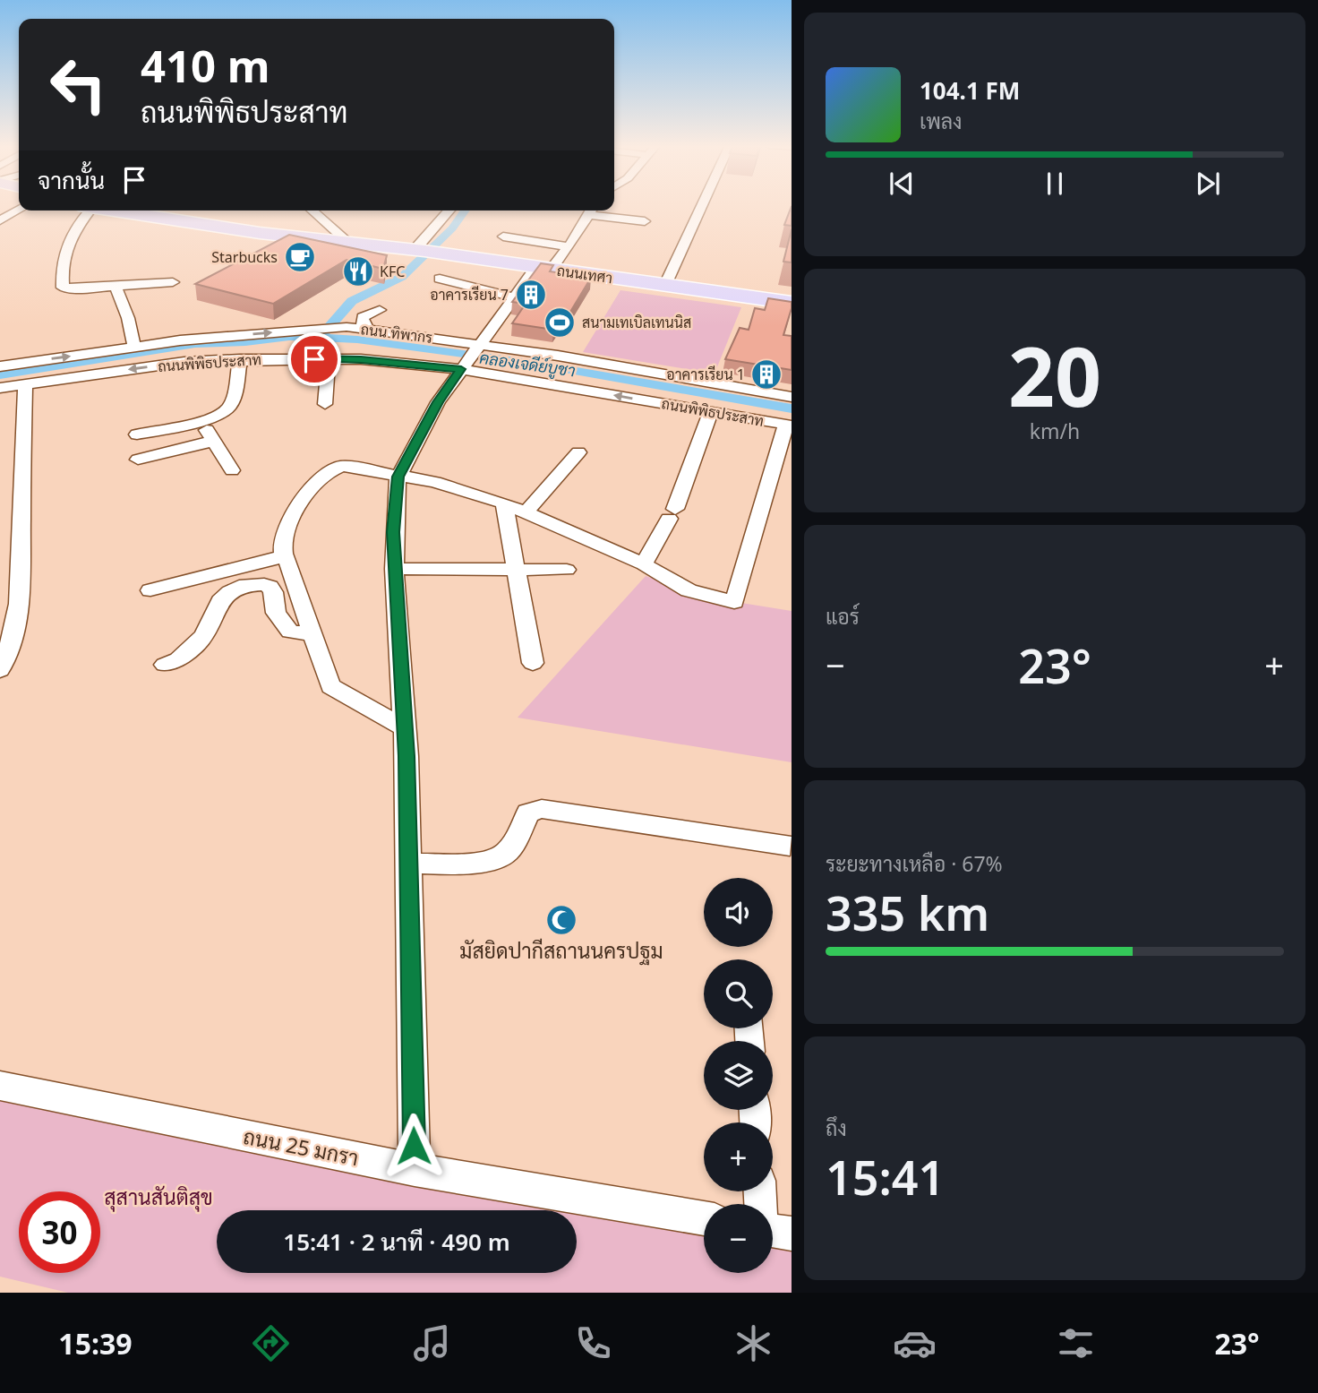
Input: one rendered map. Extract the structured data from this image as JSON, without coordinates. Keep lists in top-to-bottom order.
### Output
{
  "streets": {
    "main road": ["ถนนเทศา"],
    "street": ["ถนน ทิพากร", "ถนนพิพิธประสาท", "ถนน 25 มกรา"]
  },
  "water": ["คลองเจดีย์บูชา"],
  "parks": ["สุสานสันติสุข"],
  "places": {
    "cafe": ["Starbucks"],
    "restaurant": ["KFC"],
    "building": ["อาคารเรียน 7", "อาคารเรียน 1"],
    "sports": ["สนามเทเบิลเทนนิส"],
    "mosque": ["มัสยิดปากีสถานนครปฐม"]
  },
  "page": {
    "turn": ["410 m", "ถนนพิพิธประสาท"],
    "song": ["104.1 FM", "เพลง"],
    "then": "จากนั้น",
    "tile": [
      ["20", "km/h"],
      "แอร์",
      ["ระยะทางเหลือ · 67%", "335 km"],
      ["ถึง", "15:41"]
    ],
    "heat": ["−", "23°", "+"],
    "map_buttons": ["+", "−"],
    "limit": "30",
    "trip": "15:41 · 2 นาที · 490 m",
    "tabs": ["15:39", "23°"]
  }
}
